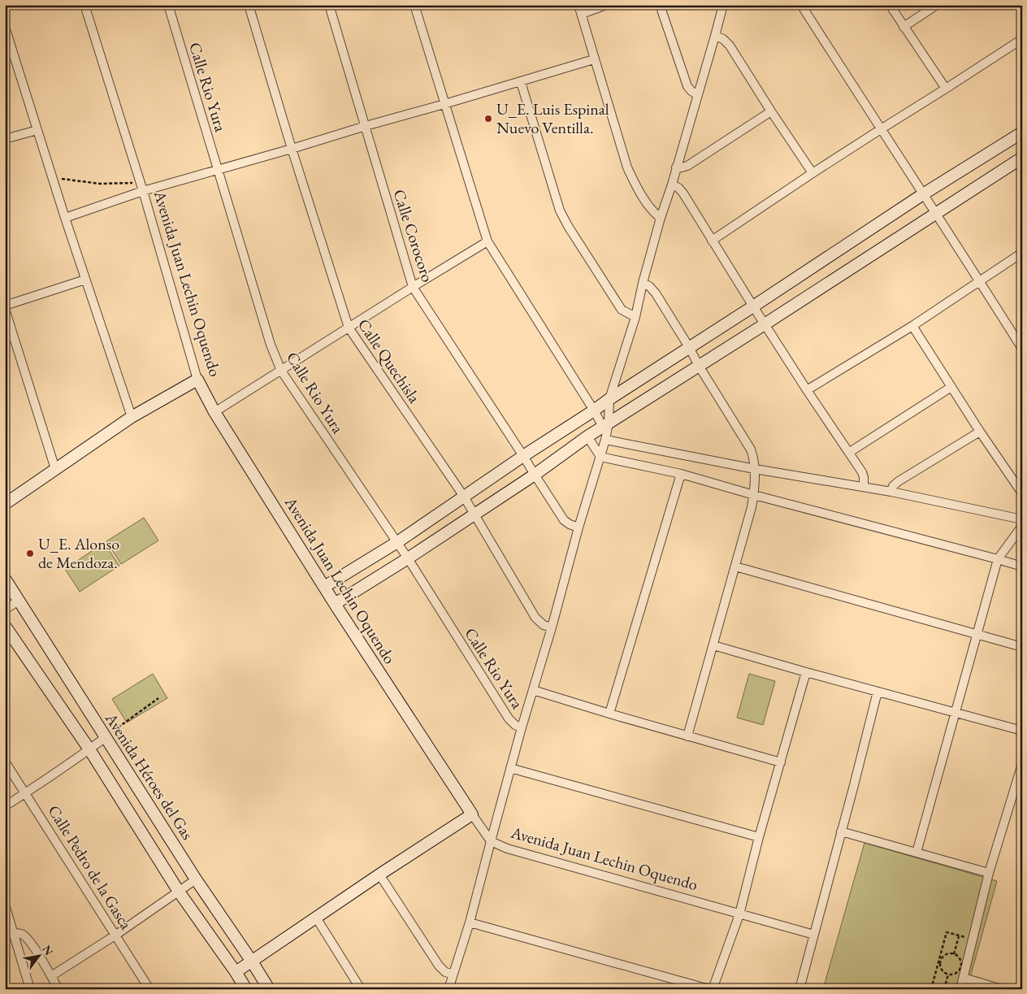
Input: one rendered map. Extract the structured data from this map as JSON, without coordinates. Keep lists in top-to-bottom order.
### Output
{
  "streets": {
    "street": [
      "Calle Rio Yura",
      "Calle Corocoro",
      "Avenida Juan Lechin Oquendo",
      "Calle Quechisla",
      "Avenida Héroes del Gas",
      "Calle Pedro de la Gasca"
    ]
  },
  "places": ["U_E. Luis Espinal Nuevo Ventilla.", "U_E. Alonso de Mendoza."],
  "north": "top right"
}
